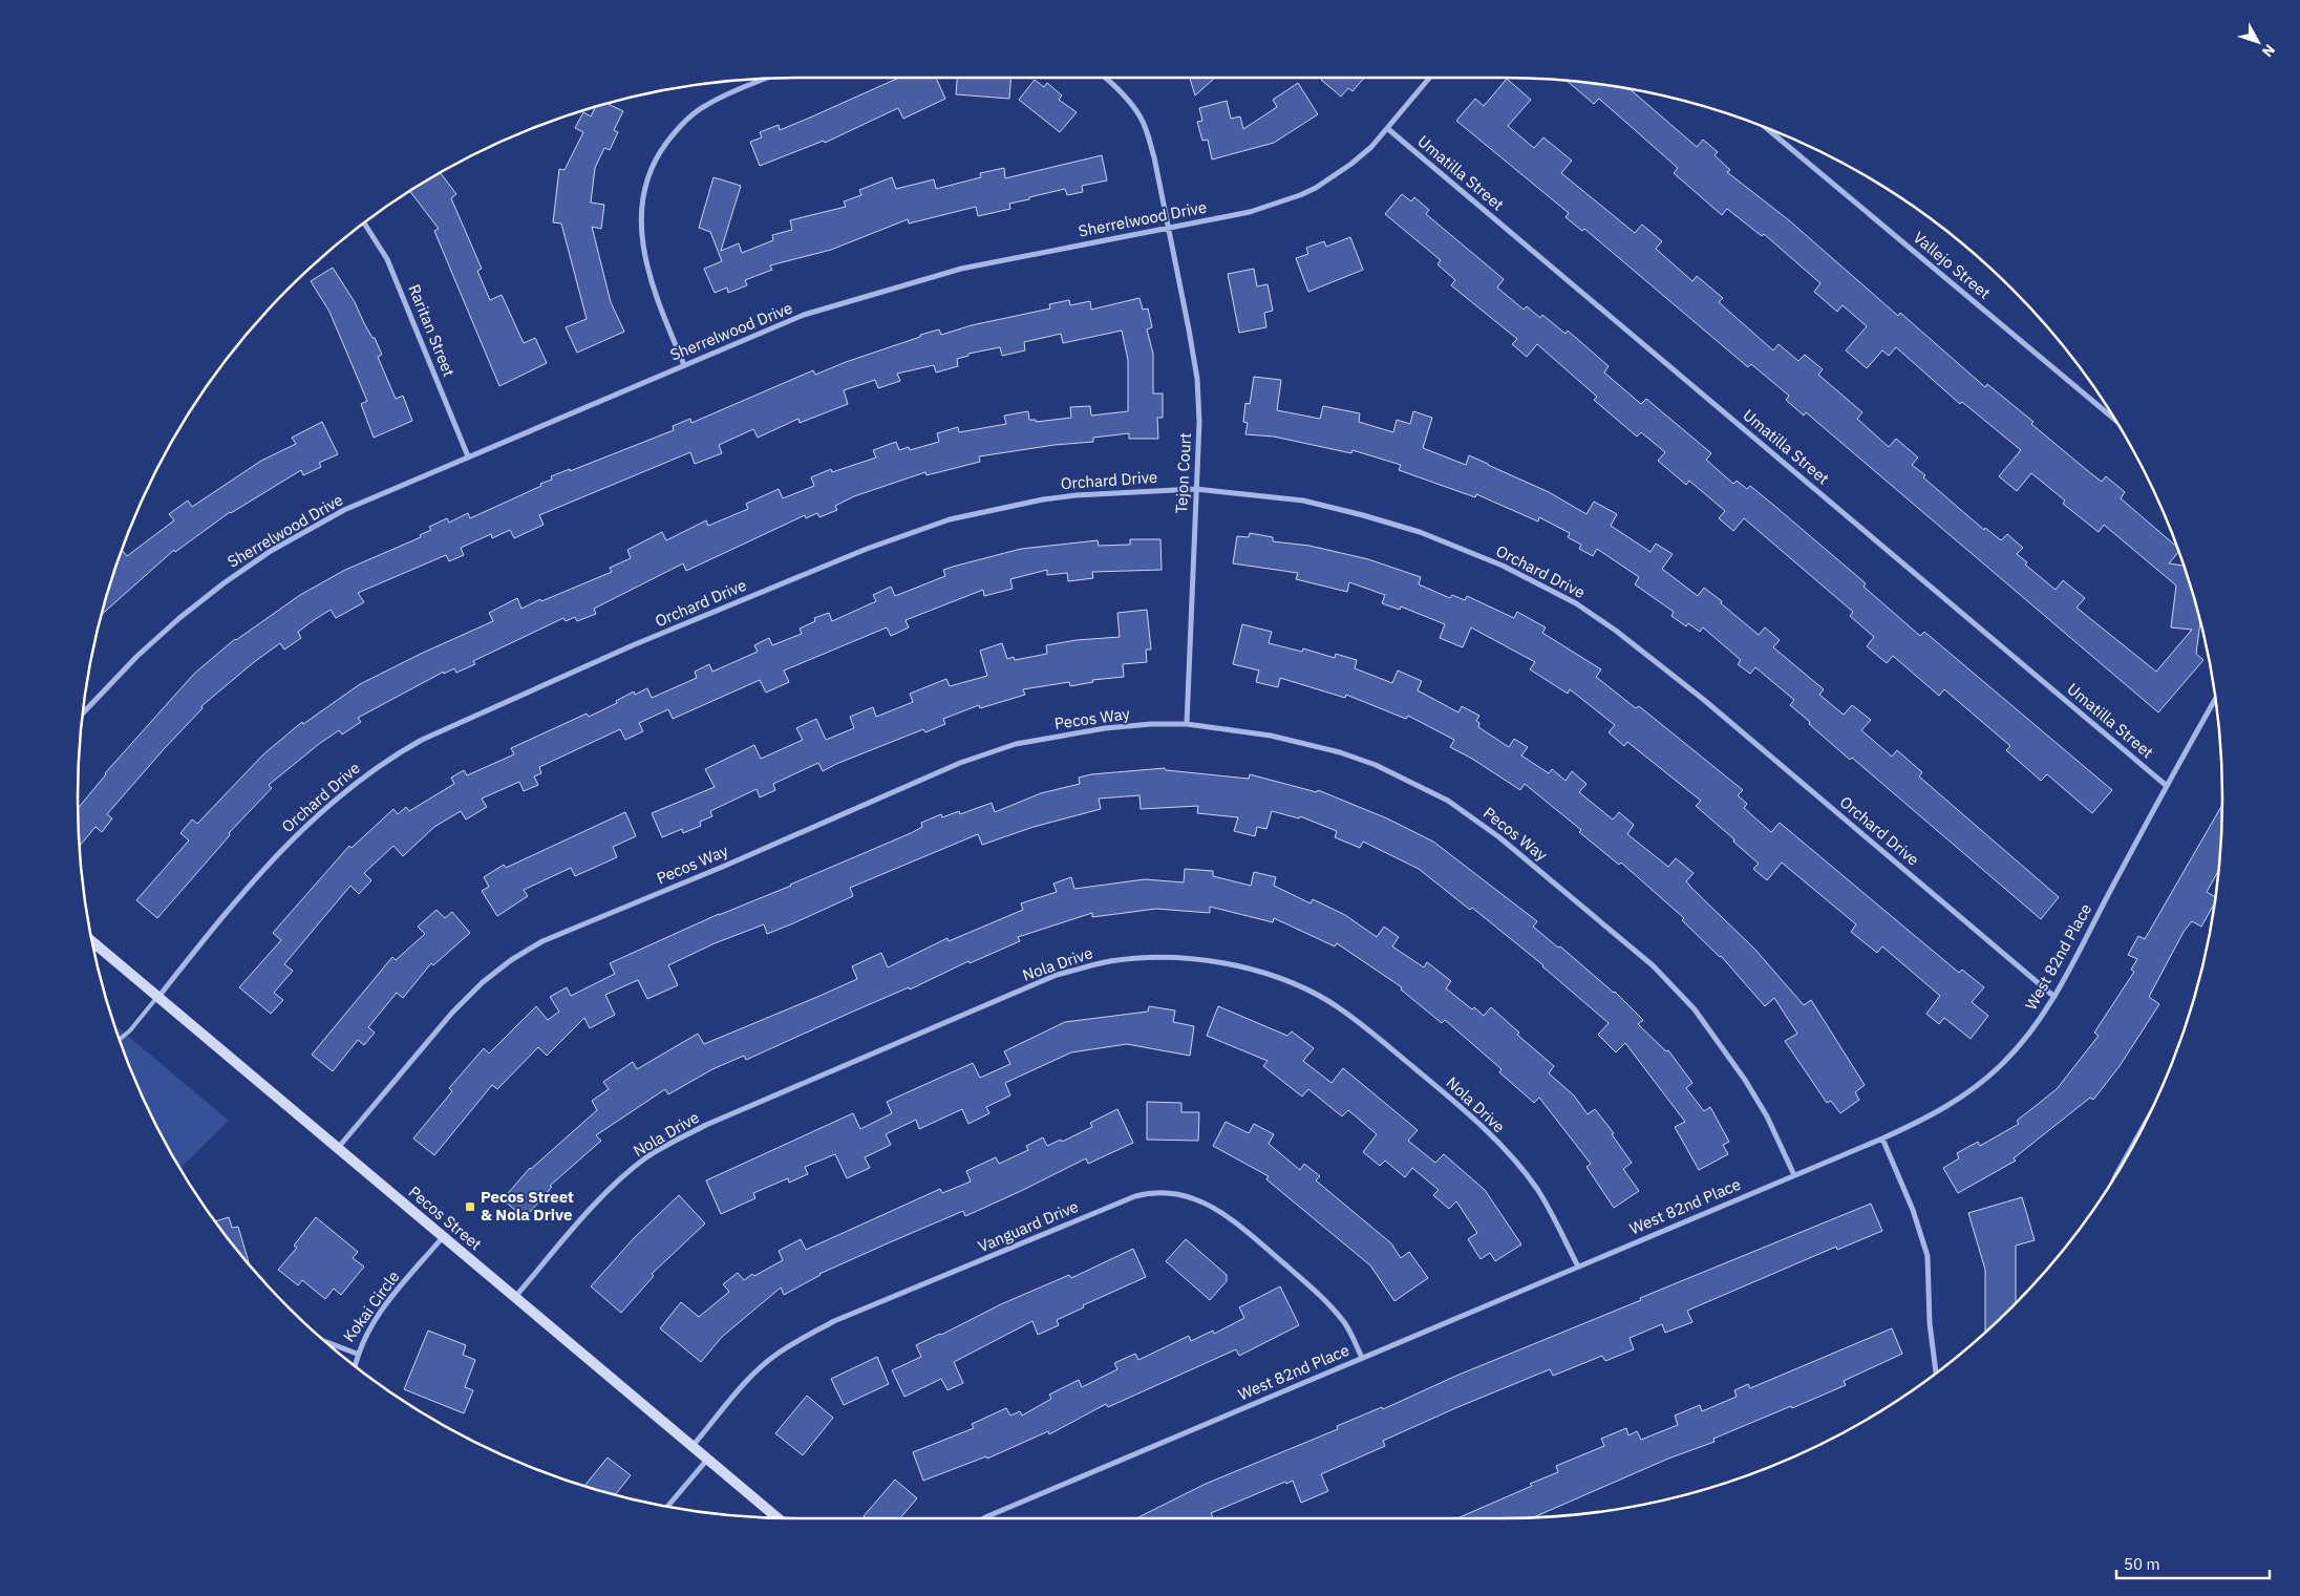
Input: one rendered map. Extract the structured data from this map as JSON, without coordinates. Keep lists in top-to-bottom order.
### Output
{
  "streets": {
    "main road": ["Pecos Street"],
    "street": [
      "Umatilla Street",
      "Sherrelwood Drive",
      "Vallejo Street",
      "Raritan Street",
      "Tejon Court",
      "Orchard Drive",
      "Pecos Way",
      "West 82nd Place",
      "Nola Drive",
      "Vanguard Drive",
      "Kokai Circle"
    ]
  },
  "crossings": [
    ["Umatilla Street", "Sherrelwood Drive"],
    ["Umatilla Street", "West 82nd Place"],
    ["Sherrelwood Drive", "Raritan Street"],
    ["Sherrelwood Drive", "Tejon Court"],
    ["Tejon Court", "Orchard Drive"],
    ["Tejon Court", "Pecos Way"],
    ["Orchard Drive", "West 82nd Place"],
    ["Orchard Drive", "Pecos Street"],
    ["Pecos Way", "West 82nd Place"],
    ["Pecos Way", "Pecos Street"],
    ["West 82nd Place", "Nola Drive"],
    ["West 82nd Place", "Vanguard Drive"],
    ["Nola Drive", "Pecos Street"],
    ["Pecos Street", "Vanguard Drive"],
    ["Pecos Street", "Kokai Circle"]
  ],
  "places": {
    "transit": ["Pecos Street & Nola Drive"]
  },
  "scale_bar": "50 m",
  "north": "bottom right"
}
